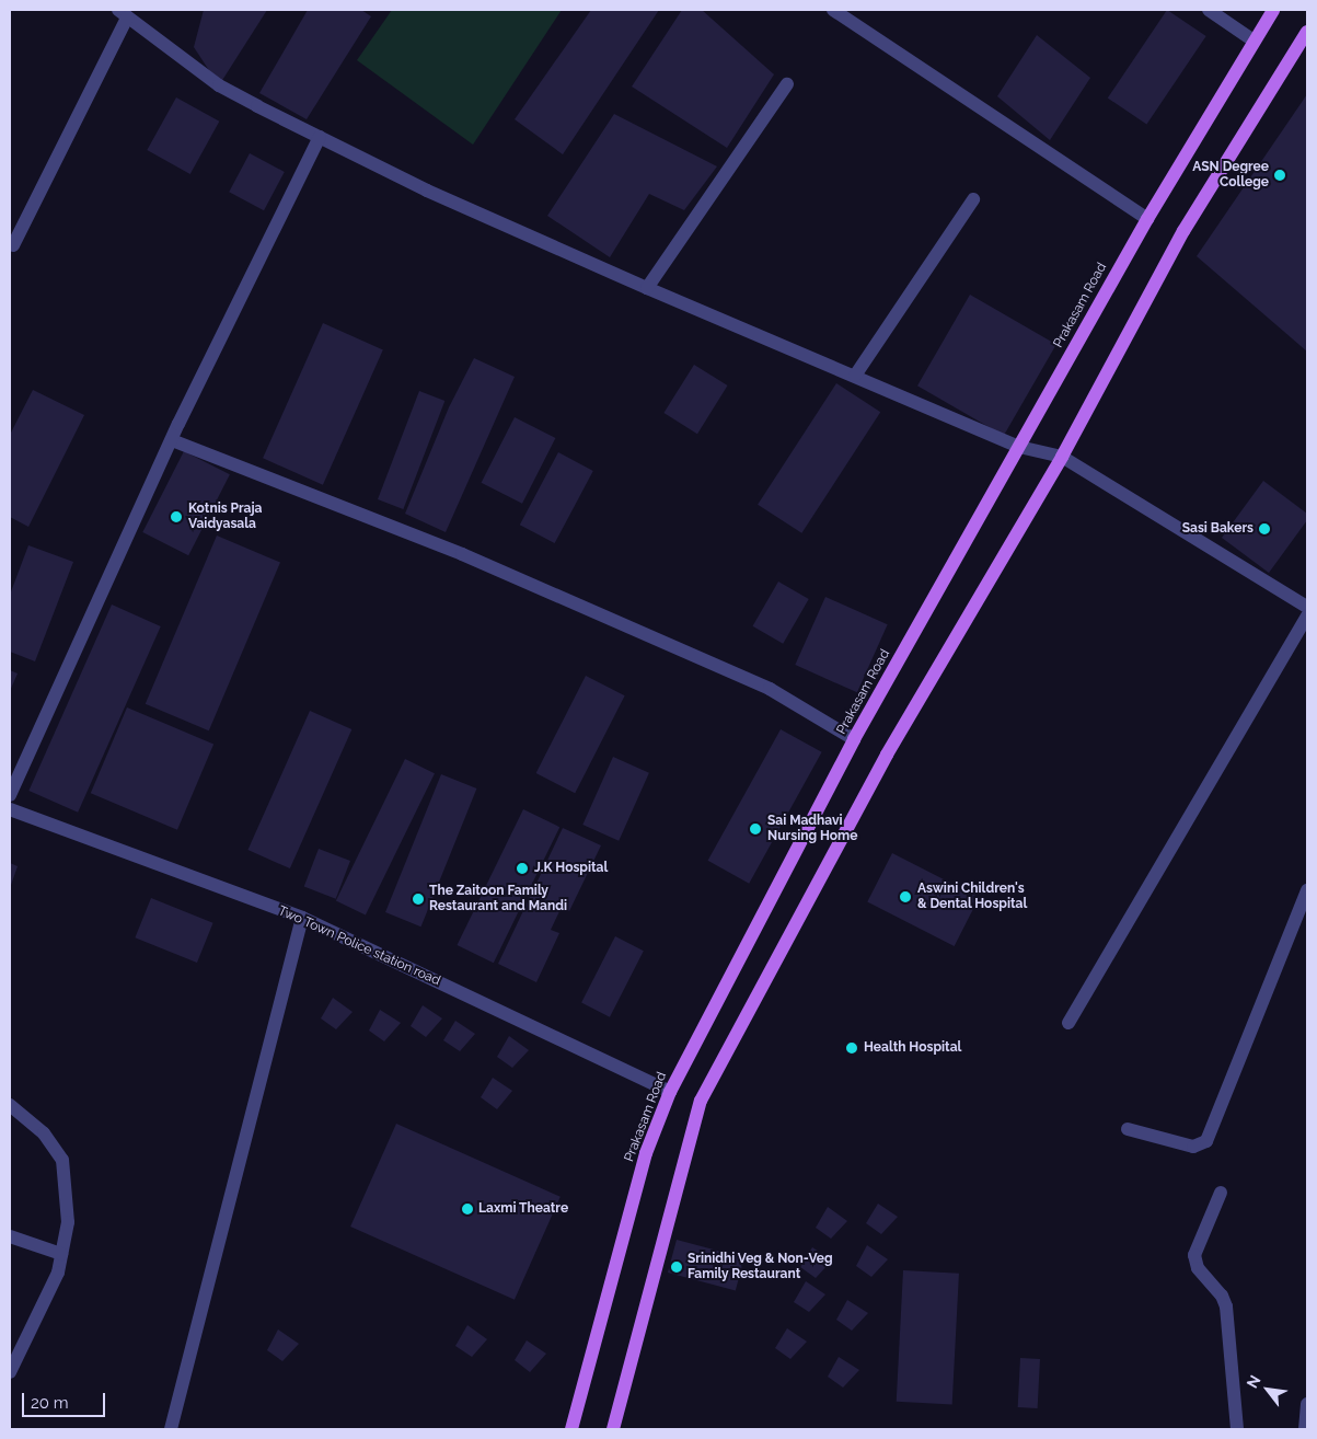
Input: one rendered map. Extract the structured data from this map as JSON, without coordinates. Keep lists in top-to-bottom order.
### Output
{
  "streets": {
    "main road": ["Prakasam Road"],
    "street": ["Two Town Police station road"]
  },
  "crossings": [
    ["Prakasam Road", "Two Town Police station road"]
  ],
  "places": [
    "ASN Degree College",
    "Kotnis Praja Vaidyasala",
    "Sasi Bakers",
    "Sai Madhavi Nursing Home",
    "J.K Hospital",
    "Aswini Children's & Dental Hospital",
    "The Zaitoon Family Restaurant and Mandi",
    "Health Hospital",
    "Laxmi Theatre",
    "Srinidhi Veg & Non-Veg Family Restaurant"
  ],
  "scale_bar": "20 m",
  "north": "top left"
}
